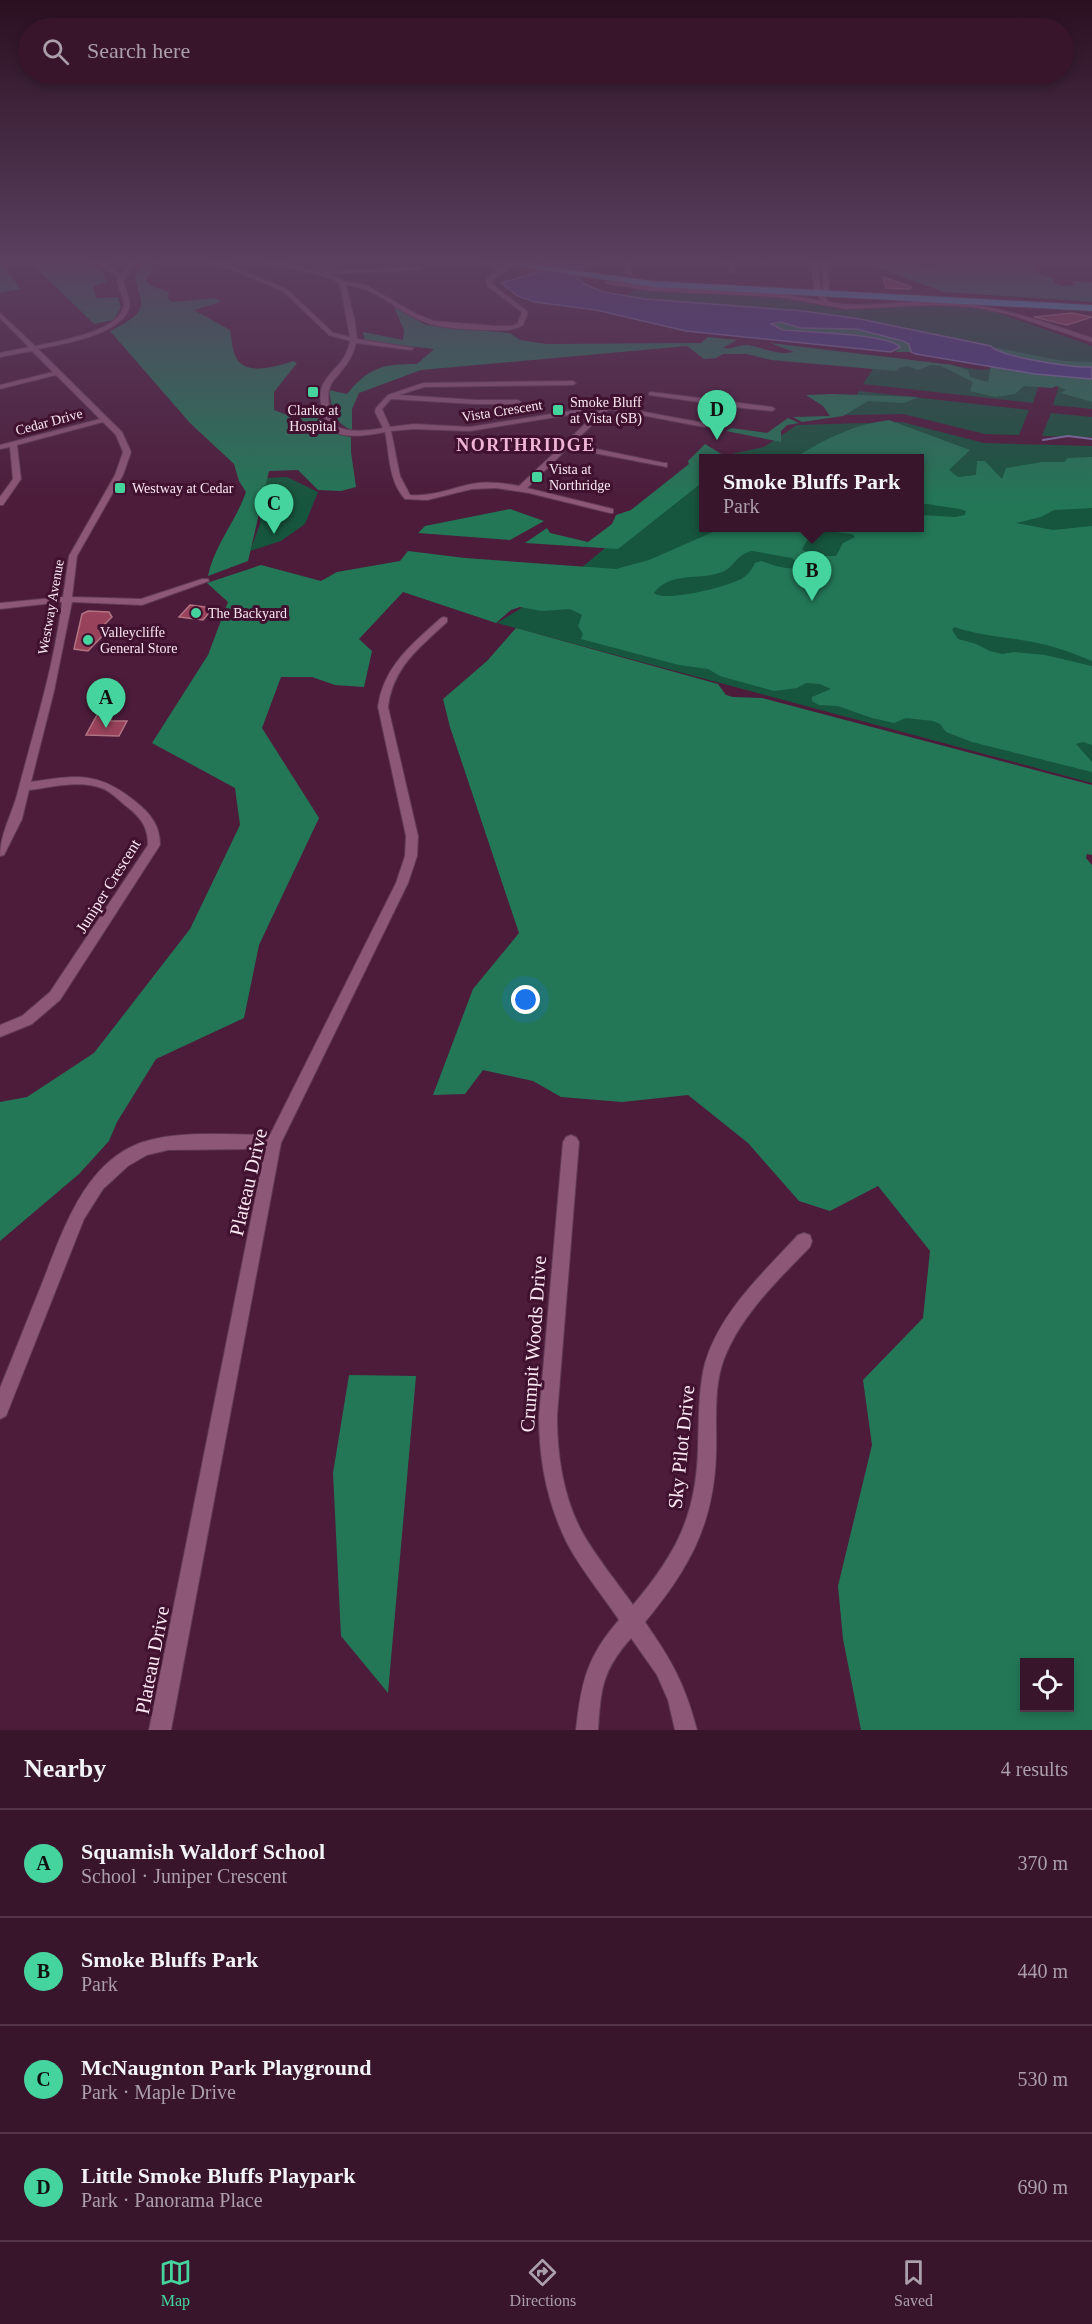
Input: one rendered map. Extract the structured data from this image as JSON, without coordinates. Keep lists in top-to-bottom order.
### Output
{
  "streets": {
    "street": [
      "Vista Crescent",
      "Cedar Drive",
      "Westway Avenue",
      "Juniper Crescent",
      "Plateau Drive",
      "Crumpit Woods Drive",
      "Sky Pilot Drive"
    ]
  },
  "crossings": [
    ["Cedar Drive", "Westway Avenue"],
    ["Westway Avenue", "Juniper Crescent"],
    ["Crumpit Woods Drive", "Sky Pilot Drive"]
  ],
  "districts": ["NORTHRIDGE"],
  "places": {
    "transit": [
      "Clarke at Hospital",
      "Smoke Bluff at Vista (SB)",
      "Vista at Northridge",
      "Westway at Cedar"
    ],
    "other": ["The Backyard", "Valleycliffe General Store"]
  },
  "page": {
    "search": "Search here",
    "pins": [
      "D",
      "C",
      "B",
      "A"
    ],
    "popup": ["Smoke Bluffs Park", "Park"],
    "heading": ["Nearby", "4 results"],
    "list": [
      {
        "mark": "A",
        "name": "Squamish Waldorf School",
        "note": "School · Juniper Crescent",
        "value": "370 m"
      },
      {
        "mark": "B",
        "name": "Smoke Bluffs Park",
        "note": "Park",
        "value": "440 m"
      },
      {
        "mark": "C",
        "name": "McNaugnton Park Playground",
        "note": "Park · Maple Drive",
        "value": "530 m"
      },
      {
        "mark": "D",
        "name": "Little Smoke Bluffs Playpark",
        "note": "Park · Panorama Place",
        "value": "690 m"
      }
    ],
    "nav": ["Map", "Directions", "Saved"]
  }
}
